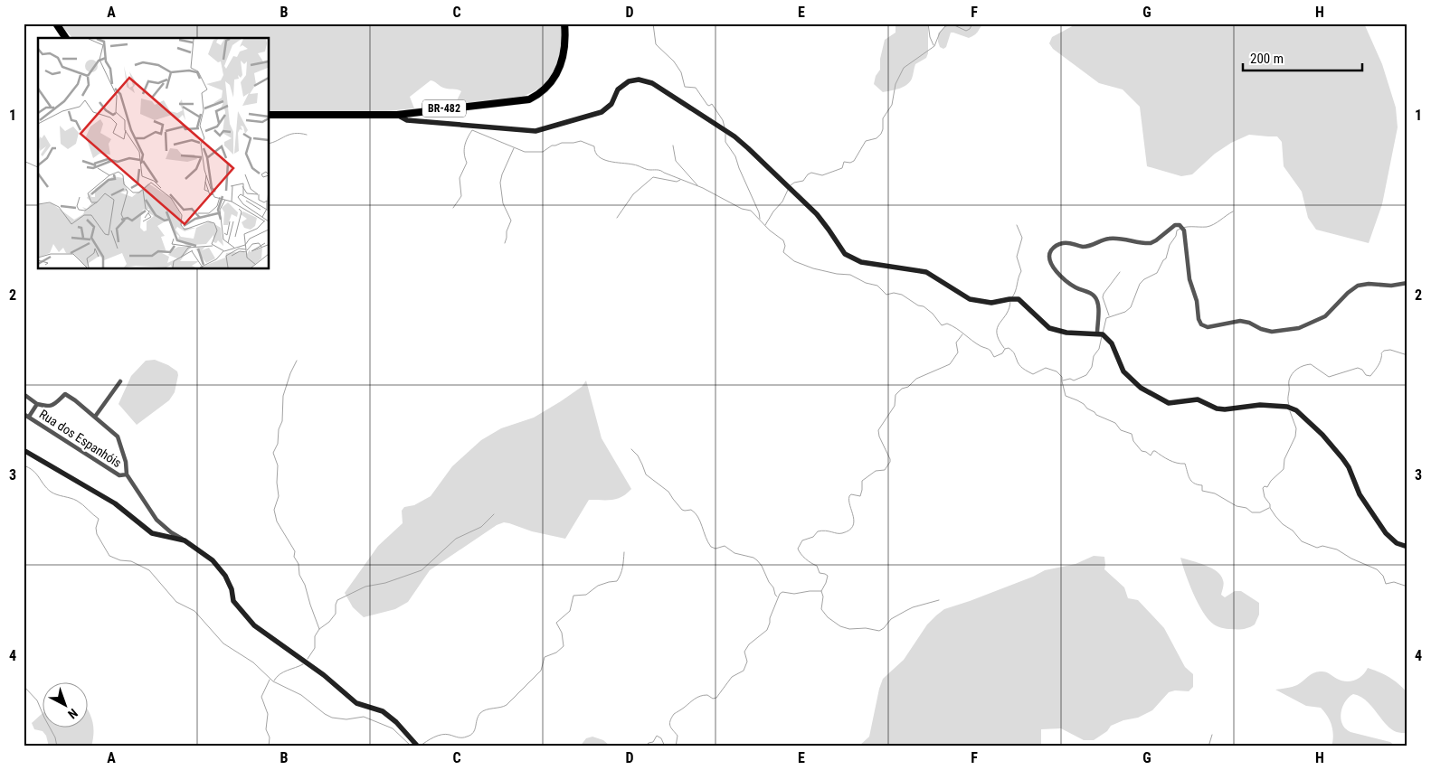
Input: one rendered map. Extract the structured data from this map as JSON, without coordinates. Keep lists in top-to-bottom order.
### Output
{
  "streets": {
    "highway": ["BR-482"],
    "street": ["Rua dos Espanhóis"]
  },
  "scale_bar": "200 m",
  "north": "bottom right",
  "grid": {
    "columns": [
      "A",
      "B",
      "C",
      "D",
      "E",
      "F",
      "G",
      "H"
    ],
    "rows": [
      "1",
      "2",
      "3",
      "4"
    ]
  }
}
